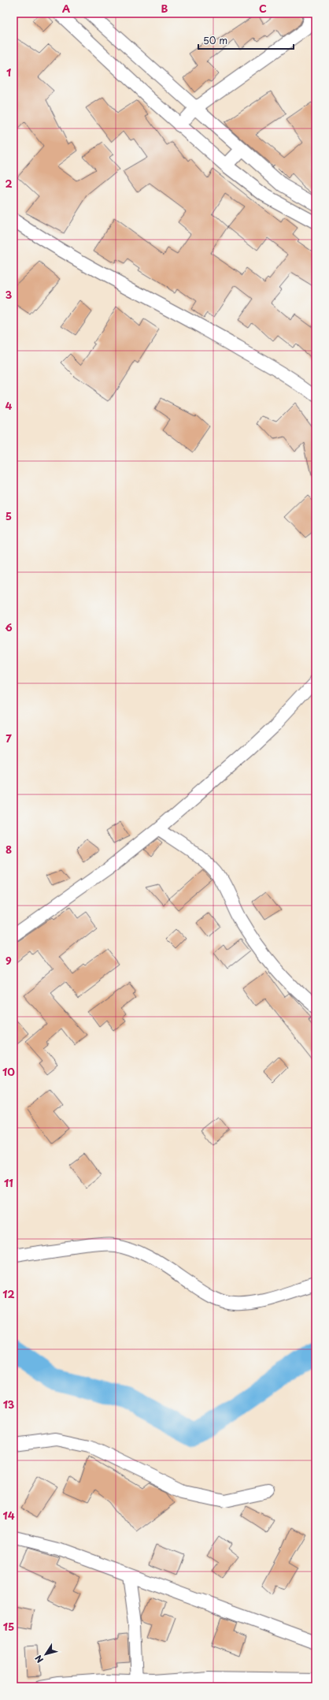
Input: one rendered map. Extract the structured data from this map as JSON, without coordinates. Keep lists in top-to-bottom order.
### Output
{
  "scale_bar": "50 m",
  "north": "bottom left",
  "grid": {
    "columns": ["A", "B", "C"],
    "rows": [
      "1",
      "2",
      "3",
      "4",
      "5",
      "6",
      "7",
      "8",
      "9",
      "10",
      "11",
      "12",
      "13",
      "14",
      "15"
    ]
  }
}
